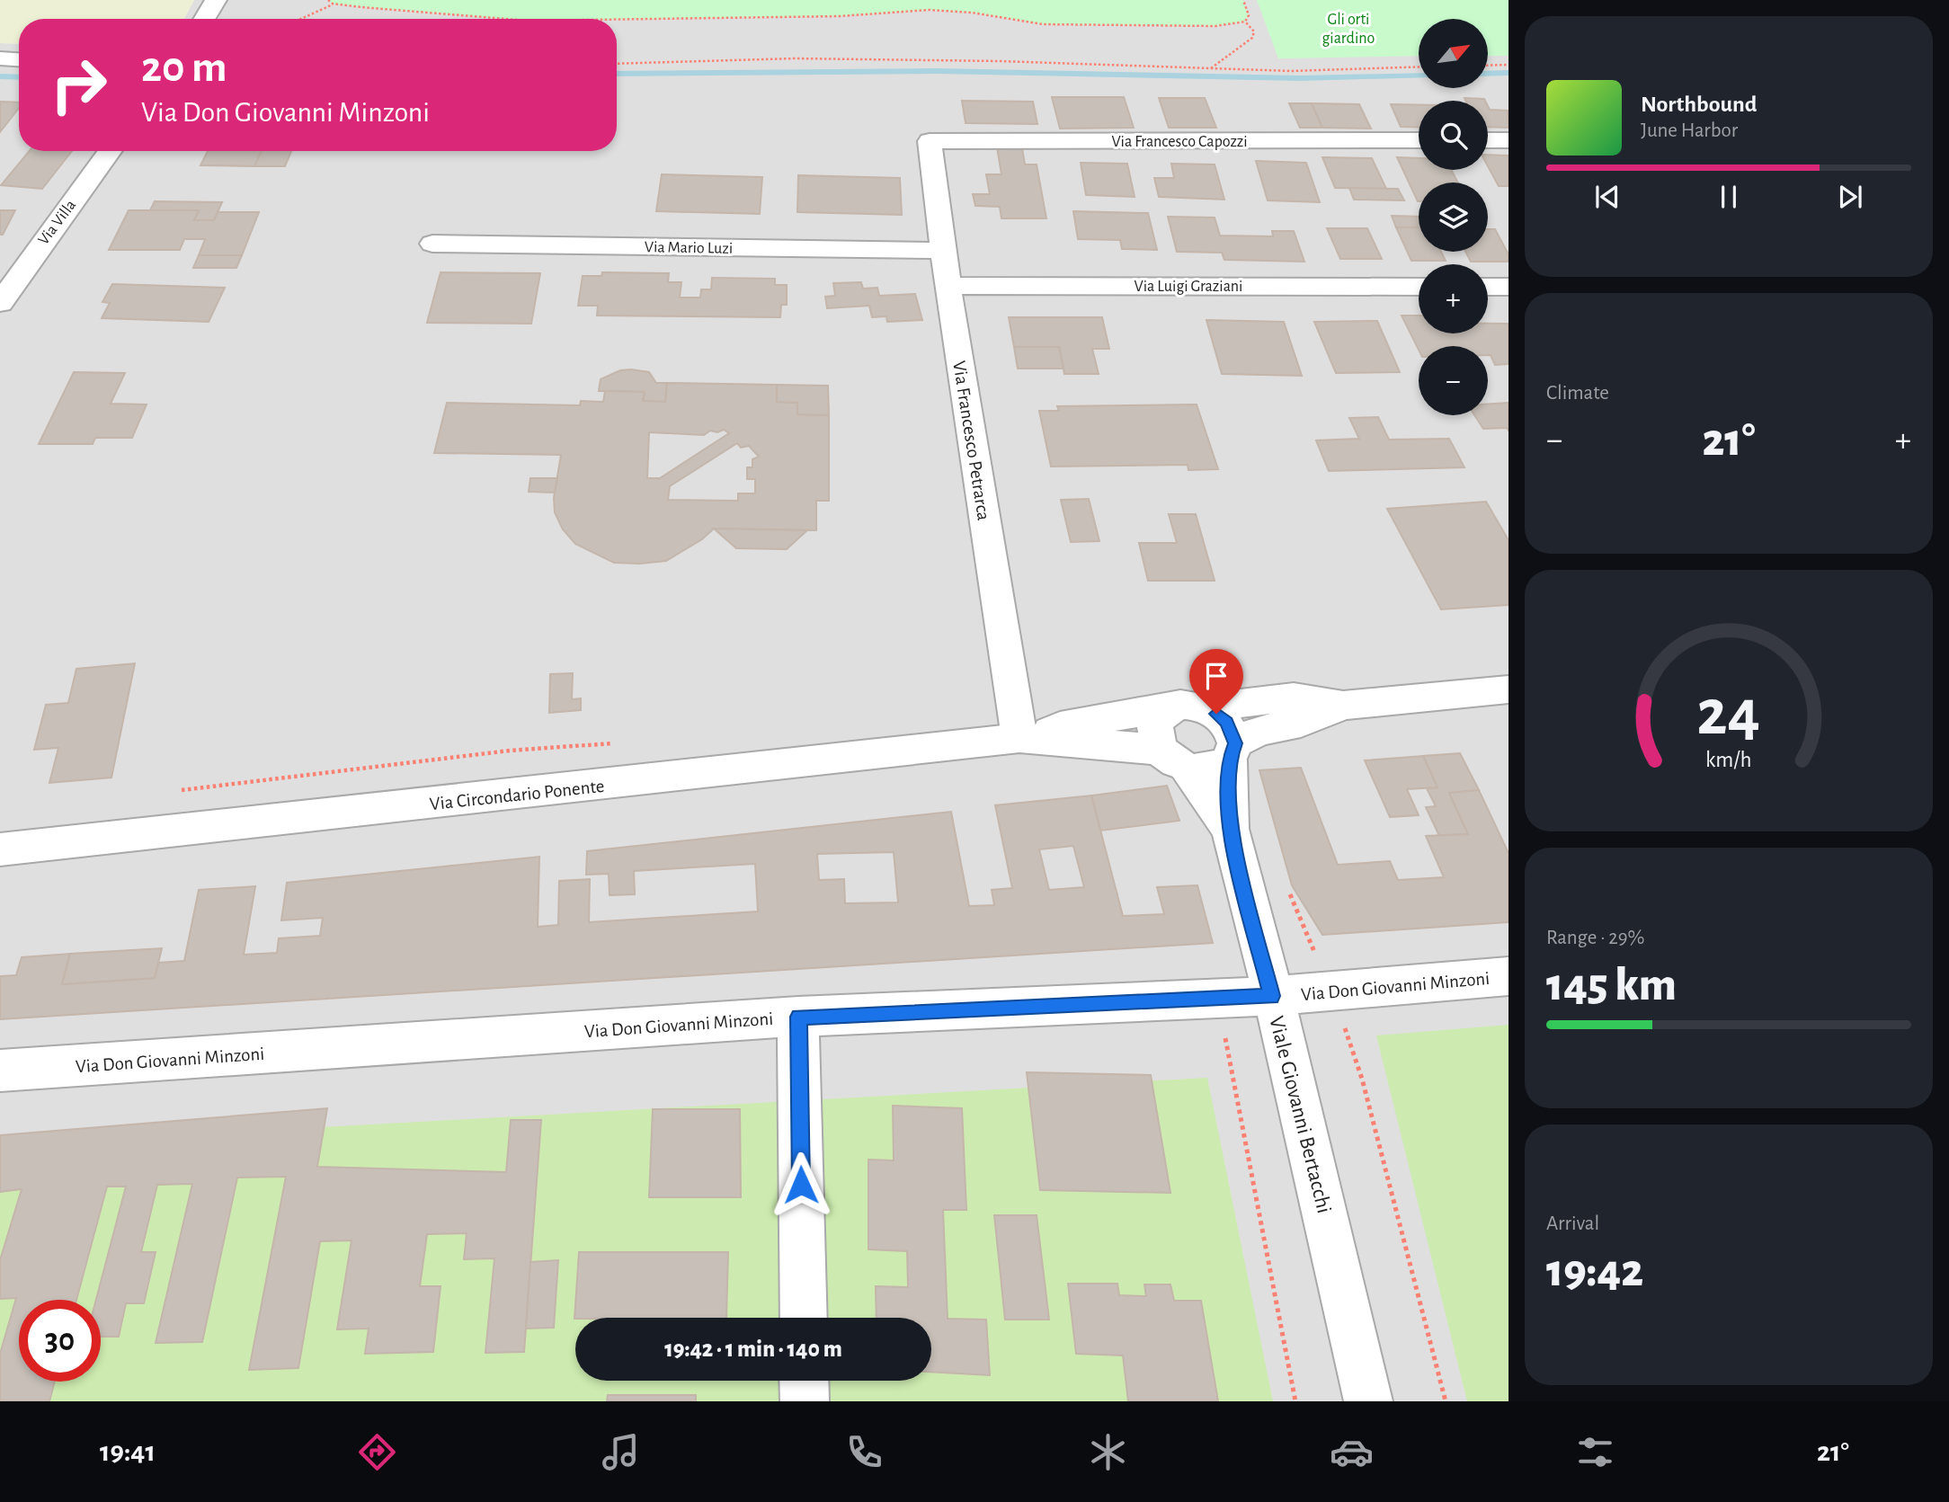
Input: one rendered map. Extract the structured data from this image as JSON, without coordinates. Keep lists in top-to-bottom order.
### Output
{
  "streets": {
    "street": [
      "Via Francesco Capozzi",
      "Via Villa",
      "Via Mario Luzi",
      "Via Luigi Graziani",
      "Via Francesco Petrarca",
      "Via Circondario Ponente",
      "Via Don Giovanni Minzoni",
      "Viale Giovanni Bertacchi"
    ]
  },
  "crossings": [
    ["Via Francesco Capozzi", "Via Francesco Petrarca"],
    ["Via Mario Luzi", "Via Francesco Petrarca"],
    ["Via Luigi Graziani", "Via Francesco Petrarca"],
    ["Via Francesco Petrarca", "Via Circondario Ponente"],
    ["Via Circondario Ponente", "Viale Giovanni Bertacchi"],
    ["Via Don Giovanni Minzoni", "Viale Giovanni Bertacchi"]
  ],
  "parks": ["Gli orti giardino"],
  "north": "top right",
  "page": {
    "map_buttons": ["+", "−"],
    "turn": ["20 m", "Via Don Giovanni Minzoni"],
    "song": ["Northbound", "June Harbor"],
    "tile": [
      "Climate",
      ["Range · 29%", "145 km"],
      ["Arrival", "19:42"]
    ],
    "heat": ["−", "21°", "+"],
    "limit": "30",
    "trip": "19:42 · 1 min · 140 m",
    "tabs": ["19:41", "21°"],
    "gauge": ["24", "km/h"]
  }
}
